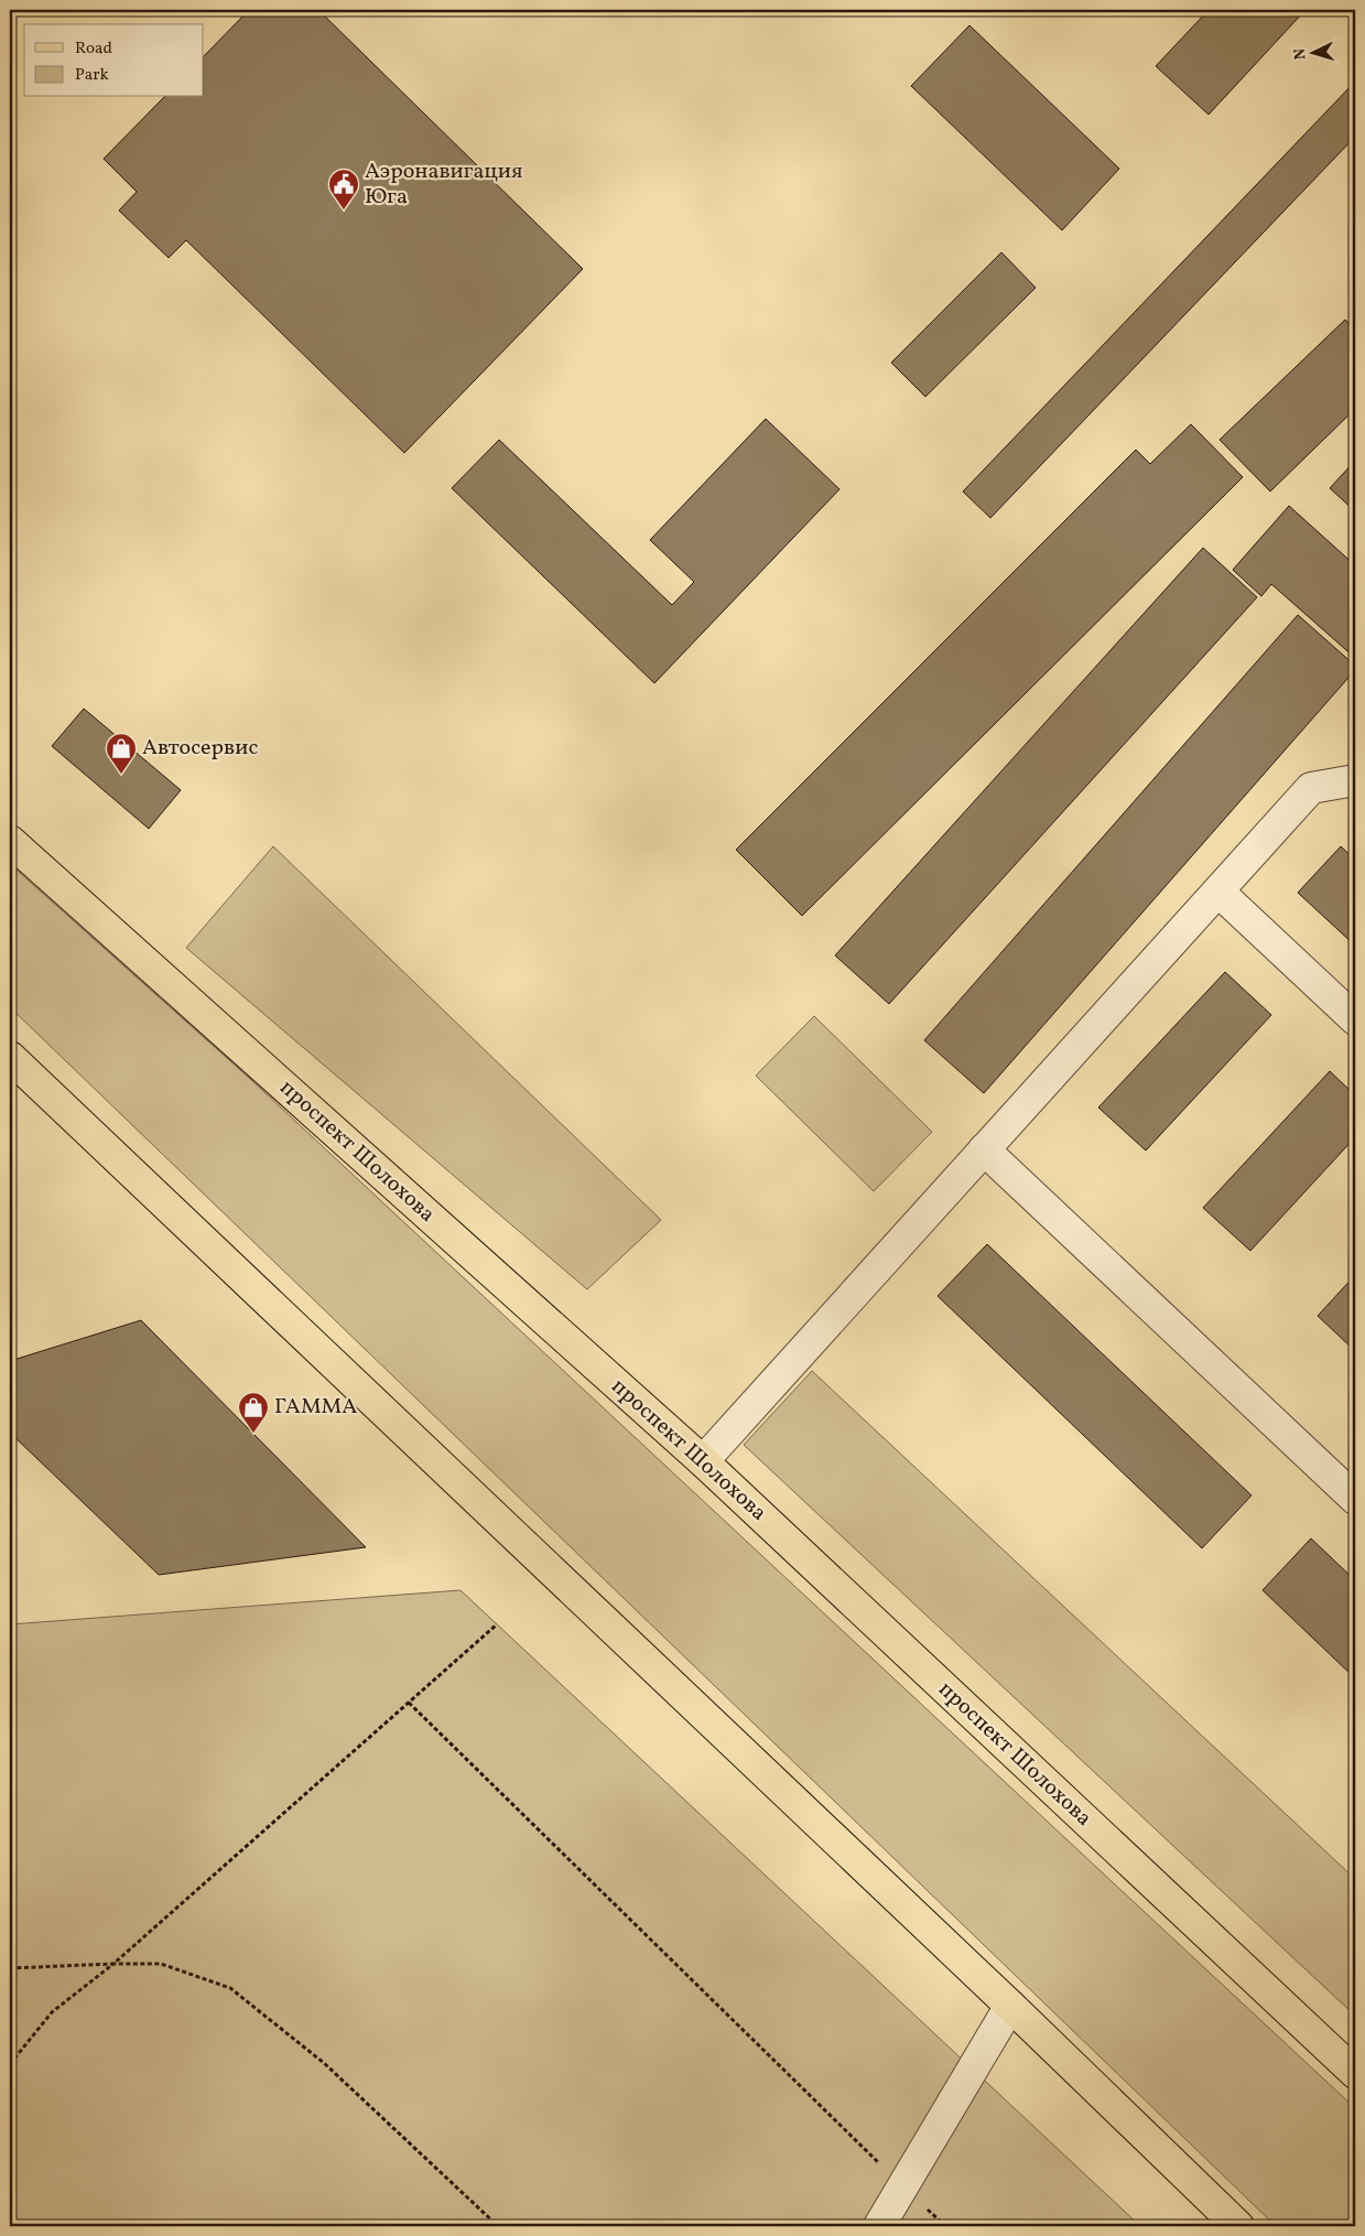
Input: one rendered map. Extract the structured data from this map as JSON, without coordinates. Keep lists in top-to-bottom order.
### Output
{
  "streets": {
    "main road": ["проспект Шолохова"]
  },
  "places": {
    "public building": ["Аэронавигация Юга"],
    "shop": ["Автосервис", "ГАММА"]
  },
  "legend": ["Road", "Park"],
  "north": "left"
}
